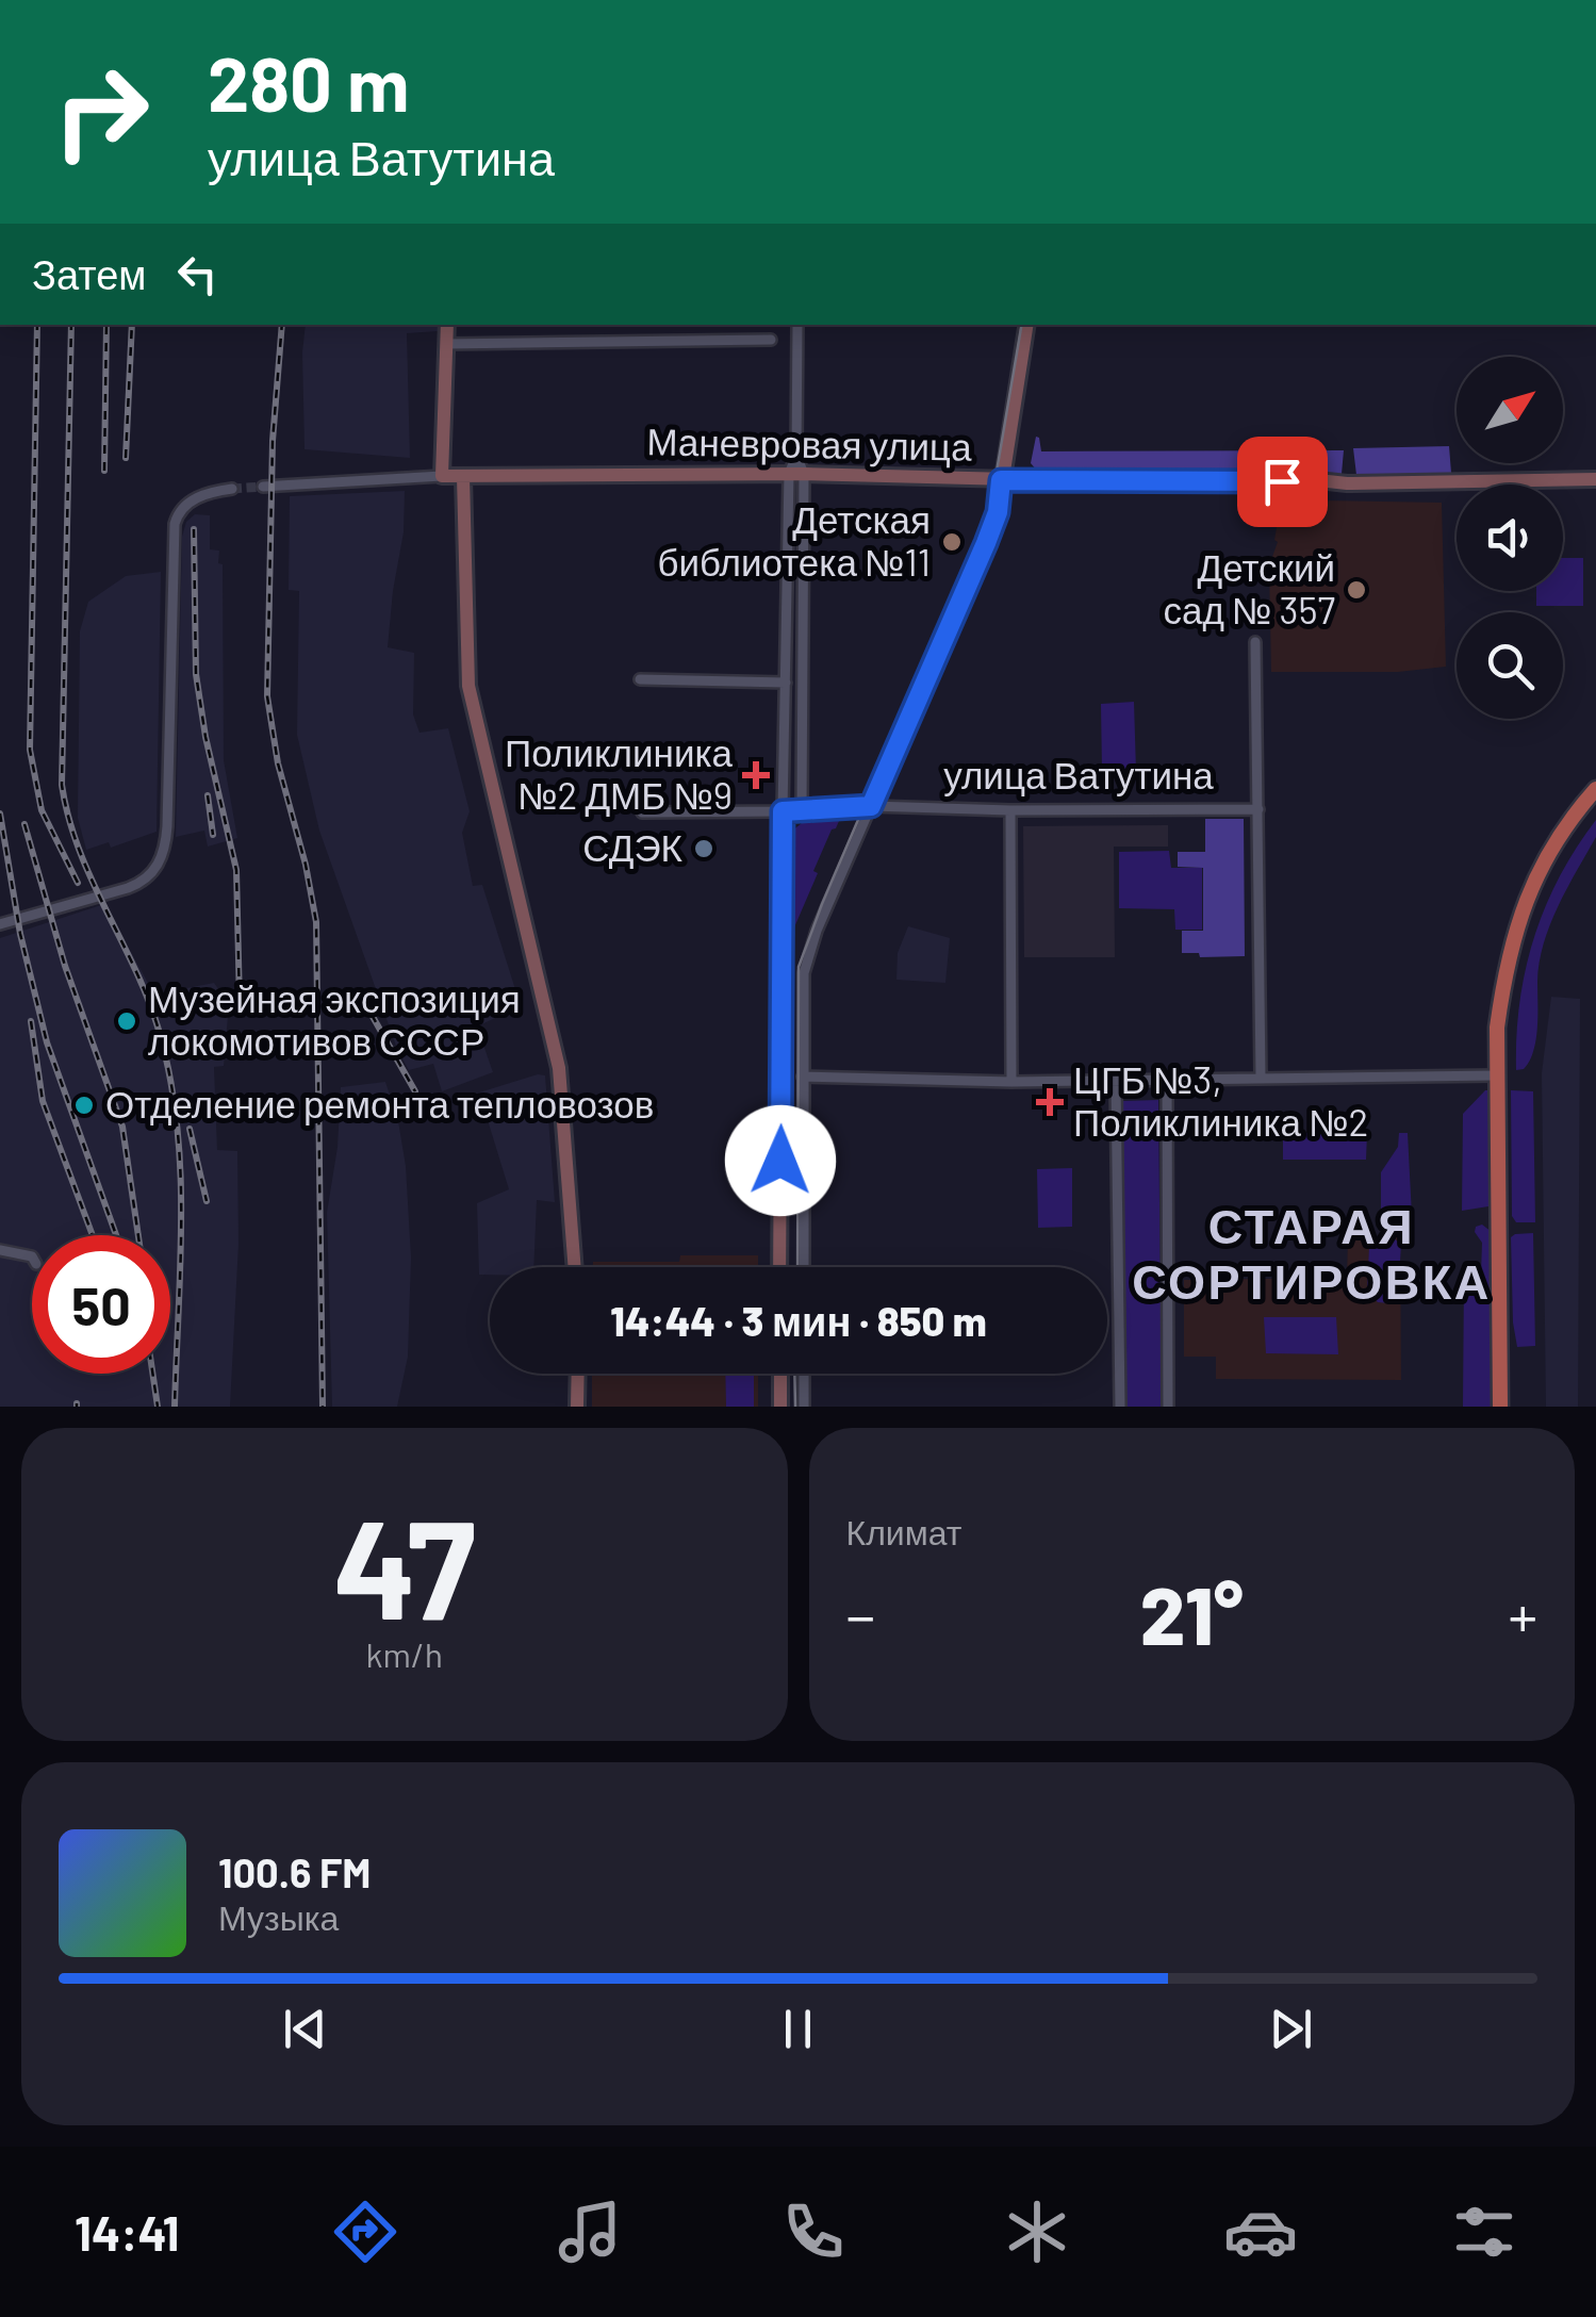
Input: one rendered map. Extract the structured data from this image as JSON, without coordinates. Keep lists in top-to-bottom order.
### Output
{
  "streets": {
    "street": ["Маневровая улица", "улица Ватутина"]
  },
  "districts": ["СТАРАЯ СОРТИРОВКА"],
  "places": {
    "other": [
      "Детская библиотека №11",
      "Детский сад № 357",
      "СДЭК",
      "Музейная экспозиция локомотивов СССР",
      "Отделение ремонта тепловозов"
    ],
    "health": ["Поликлиника №2 ДМБ №9", "ЦГБ №3, Поликлиника №2"]
  },
  "north": "top right",
  "page": {
    "turn": ["280 m", "улица Ватутина"],
    "then": "Затем",
    "limit": "50",
    "trip": "14:44 · 3 мин · 850 m",
    "tile": [
      ["47", "km/h"],
      "Климат"
    ],
    "heat": ["−", "21°", "+"],
    "song": ["100.6 FM", "Музыка"],
    "tabs": "14:41"
  }
}
